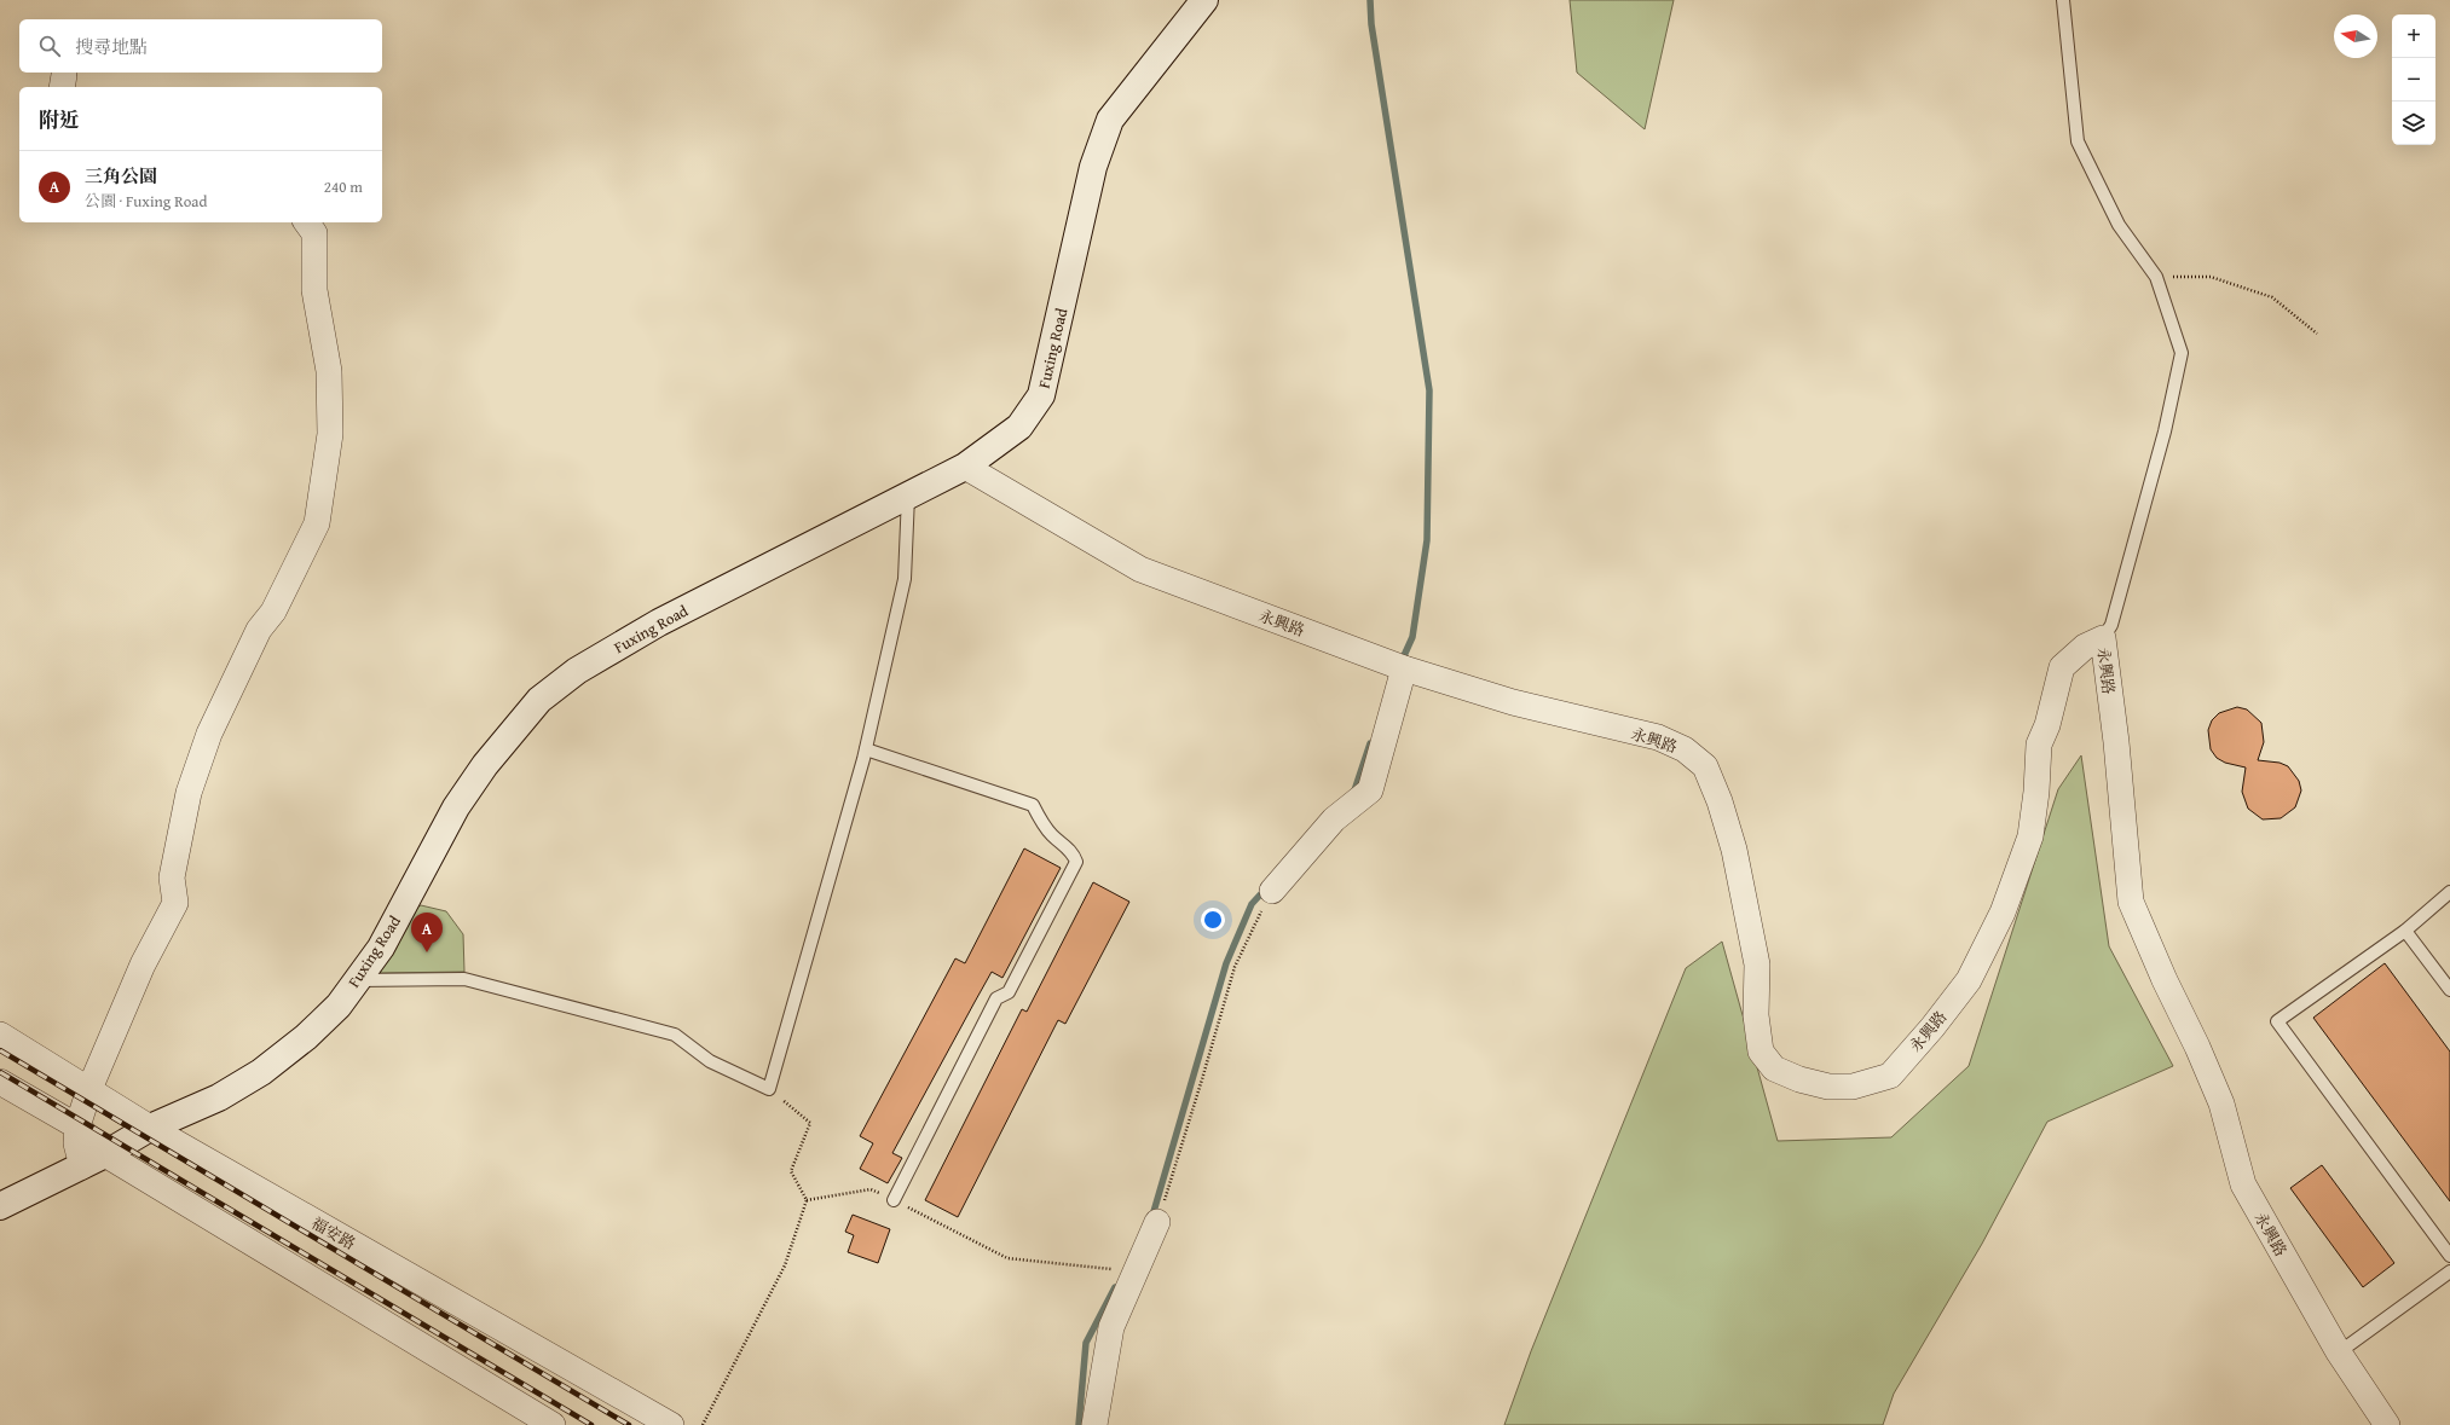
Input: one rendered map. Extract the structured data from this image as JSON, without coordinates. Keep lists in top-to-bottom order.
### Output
{
  "streets": {
    "street": ["Fuxing Road", "永興路", "福安路"]
  },
  "crossings": [
    ["Fuxing Road", "永興路"],
    ["Fuxing Road", "福安路"]
  ],
  "north": "left",
  "page": {
    "map_buttons": ["+", "−"],
    "search": "搜尋地點",
    "heading": "附近",
    "list": [
      {
        "mark": "A",
        "name": "三角公園",
        "note": "公園 · Fuxing Road",
        "value": "240 m"
      }
    ],
    "pins": "A"
  }
}
